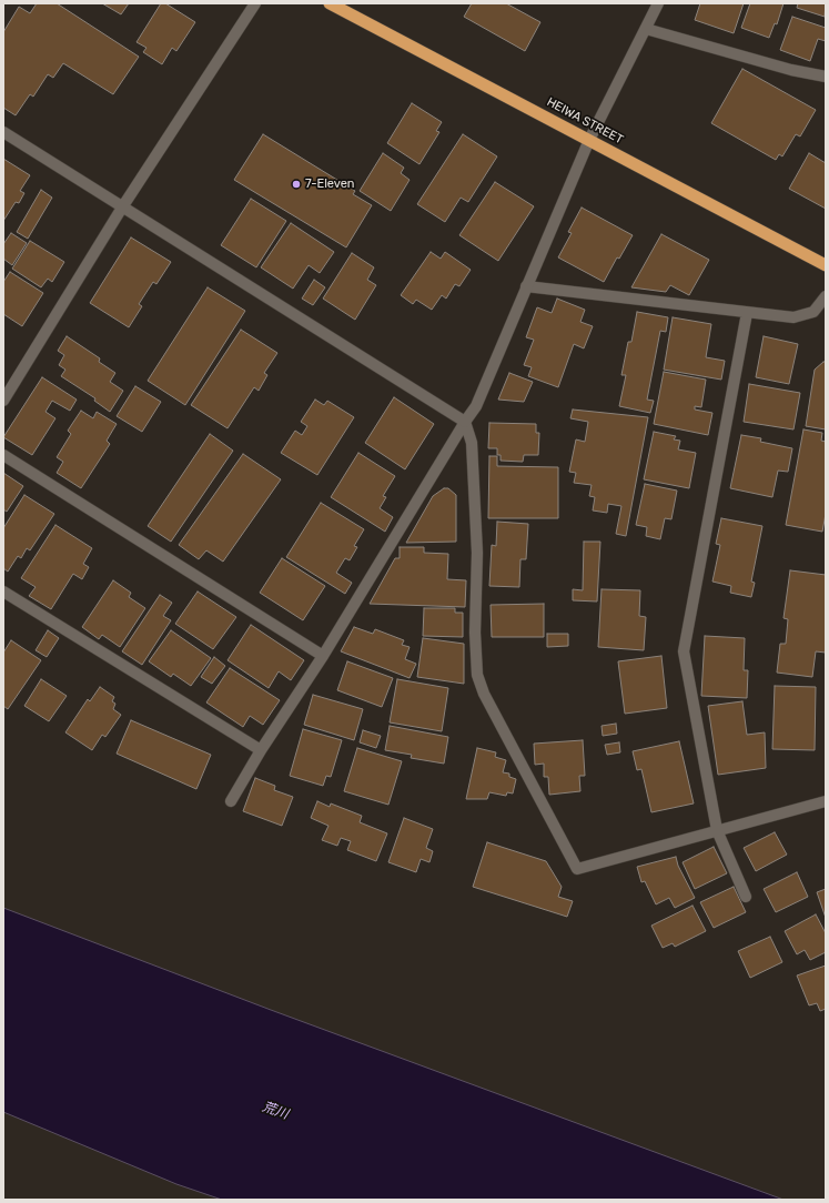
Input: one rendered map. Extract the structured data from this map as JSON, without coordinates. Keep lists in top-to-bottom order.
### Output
{
  "streets": {
    "highway": ["HEIWA STREET"]
  },
  "water": ["荒川"],
  "places": ["7-Eleven"]
}
